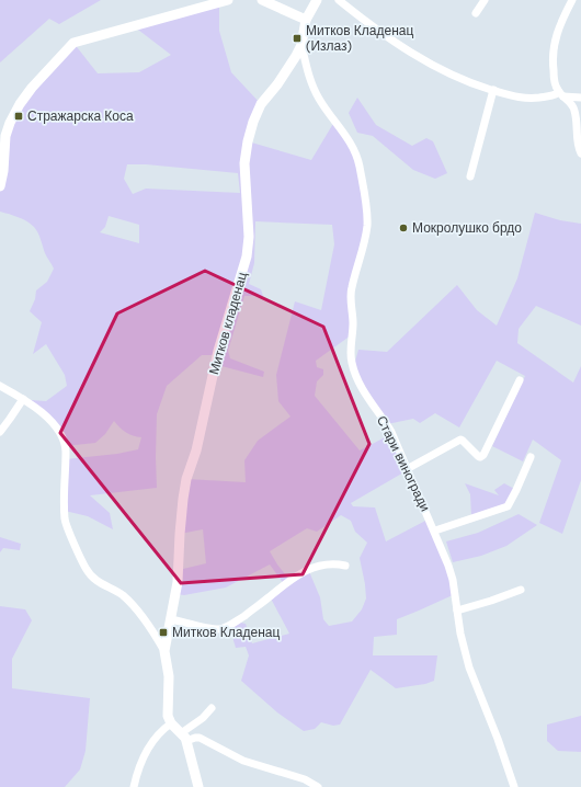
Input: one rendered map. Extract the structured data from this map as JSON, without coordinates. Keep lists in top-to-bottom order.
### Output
{
  "streets": {
    "street": ["Митков кладенац", "Стари виногради"]
  },
  "crossings": [
    ["Митков кладенац", "Стари виногради"]
  ],
  "places": {
    "transit": ["Митков Кладенац (Излаз)", "Стражарска Коса", "Митков Кладенац"],
    "other": ["Мокролушко брдо"]
  }
}
